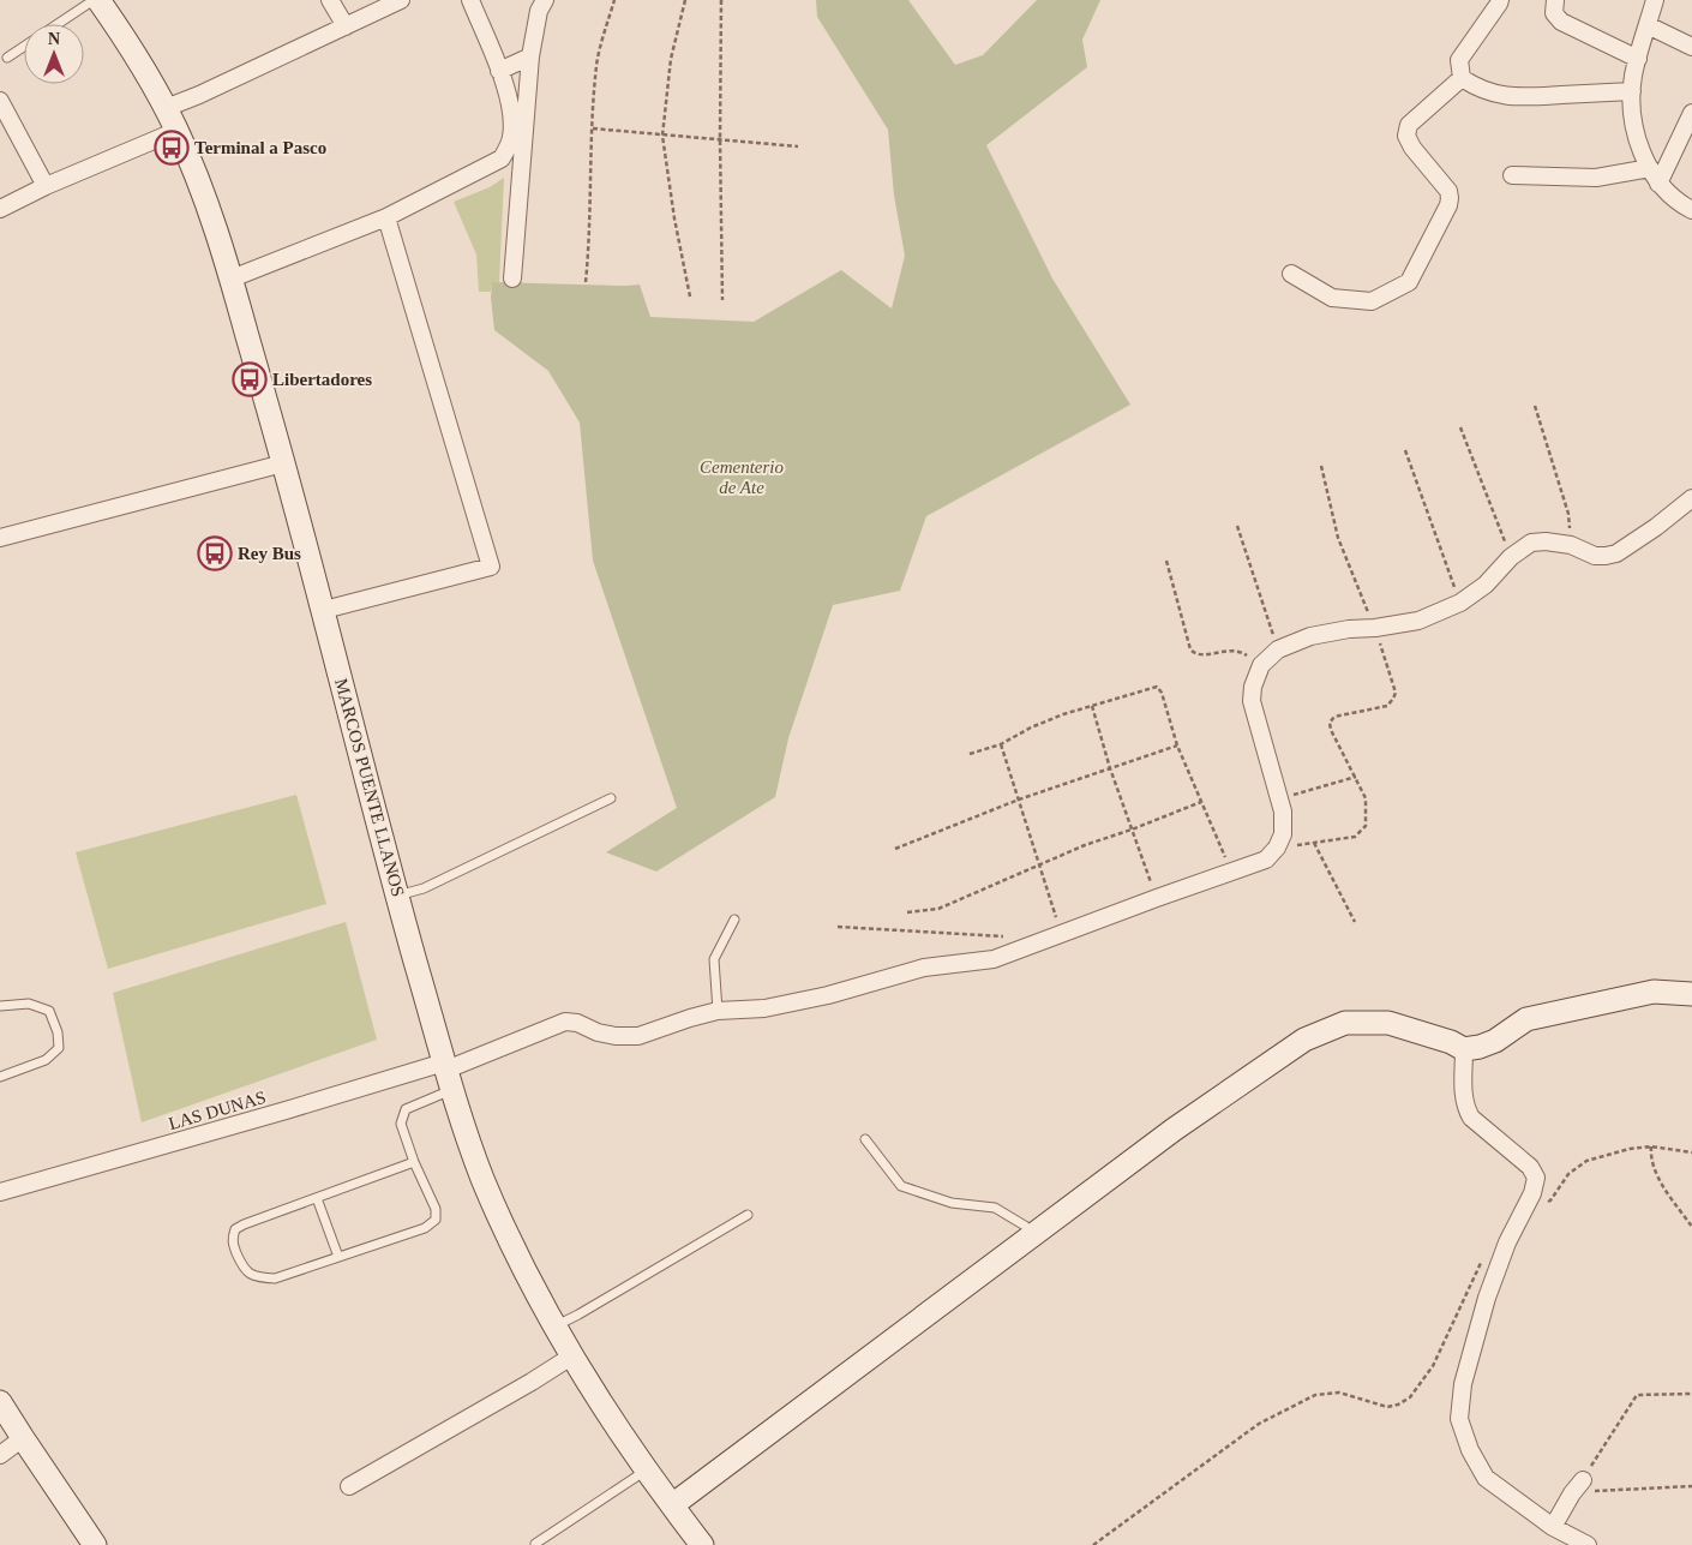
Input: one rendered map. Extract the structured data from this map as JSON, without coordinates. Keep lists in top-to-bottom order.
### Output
{
  "streets": {
    "street": ["MARCOS PUENTE LLANOS", "LAS DUNAS"]
  },
  "crossings": [
    ["MARCOS PUENTE LLANOS", "LAS DUNAS"]
  ],
  "parks": ["Cementerio de Ate"],
  "places": {
    "bus stop": ["Terminal a Pasco", "Libertadores", "Rey Bus"]
  },
  "north": "top"
}
